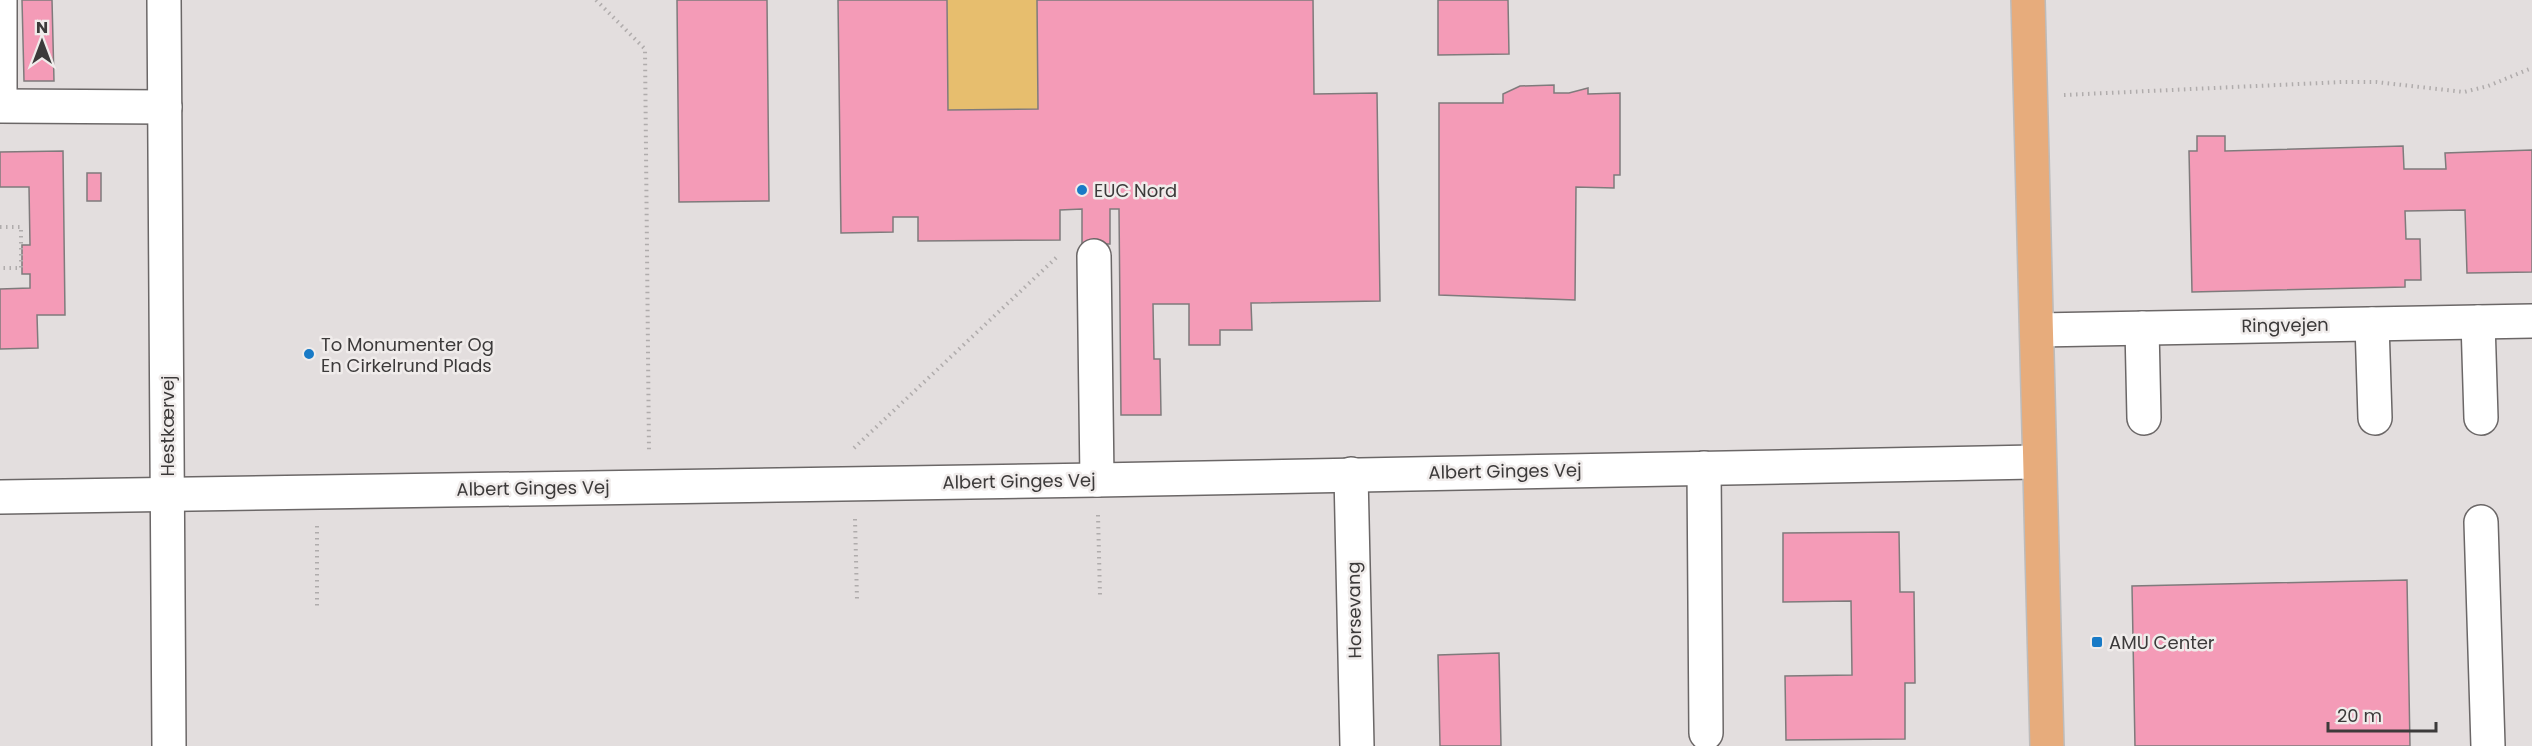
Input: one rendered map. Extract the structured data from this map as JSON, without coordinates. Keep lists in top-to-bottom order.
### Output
{
  "streets": {
    "street": [
      "Ringvejen",
      "Hestkærvej",
      "Albert Ginges Vej",
      "Horsevang"
    ]
  },
  "crossings": [
    ["Hestkærvej", "Albert Ginges Vej"],
    ["Albert Ginges Vej", "Horsevang"]
  ],
  "places": {
    "other": ["EUC Nord", "To Monumenter Og En Cirkelrund Plads"],
    "transit": ["AMU Center"]
  },
  "scale_bar": "20 m",
  "north": "top"
}
